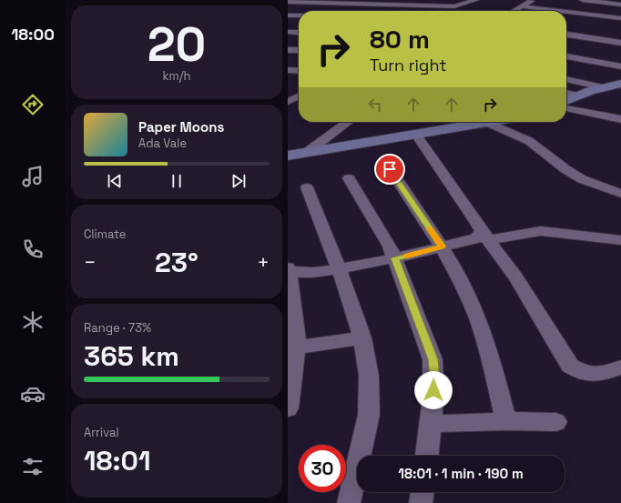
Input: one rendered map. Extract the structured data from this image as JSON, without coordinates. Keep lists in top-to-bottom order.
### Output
{
  "page": {
    "tabs": "18:00",
    "tile": [
      ["20", "km/h"],
      "Climate",
      ["Range · 73%", "365 km"],
      ["Arrival", "18:01"]
    ],
    "turn": ["80 m", "Turn right"],
    "song": ["Paper Moons", "Ada Vale"],
    "heat": ["−", "23°", "+"],
    "limit": "30",
    "trip": "18:01 · 1 min · 190 m"
  }
}
